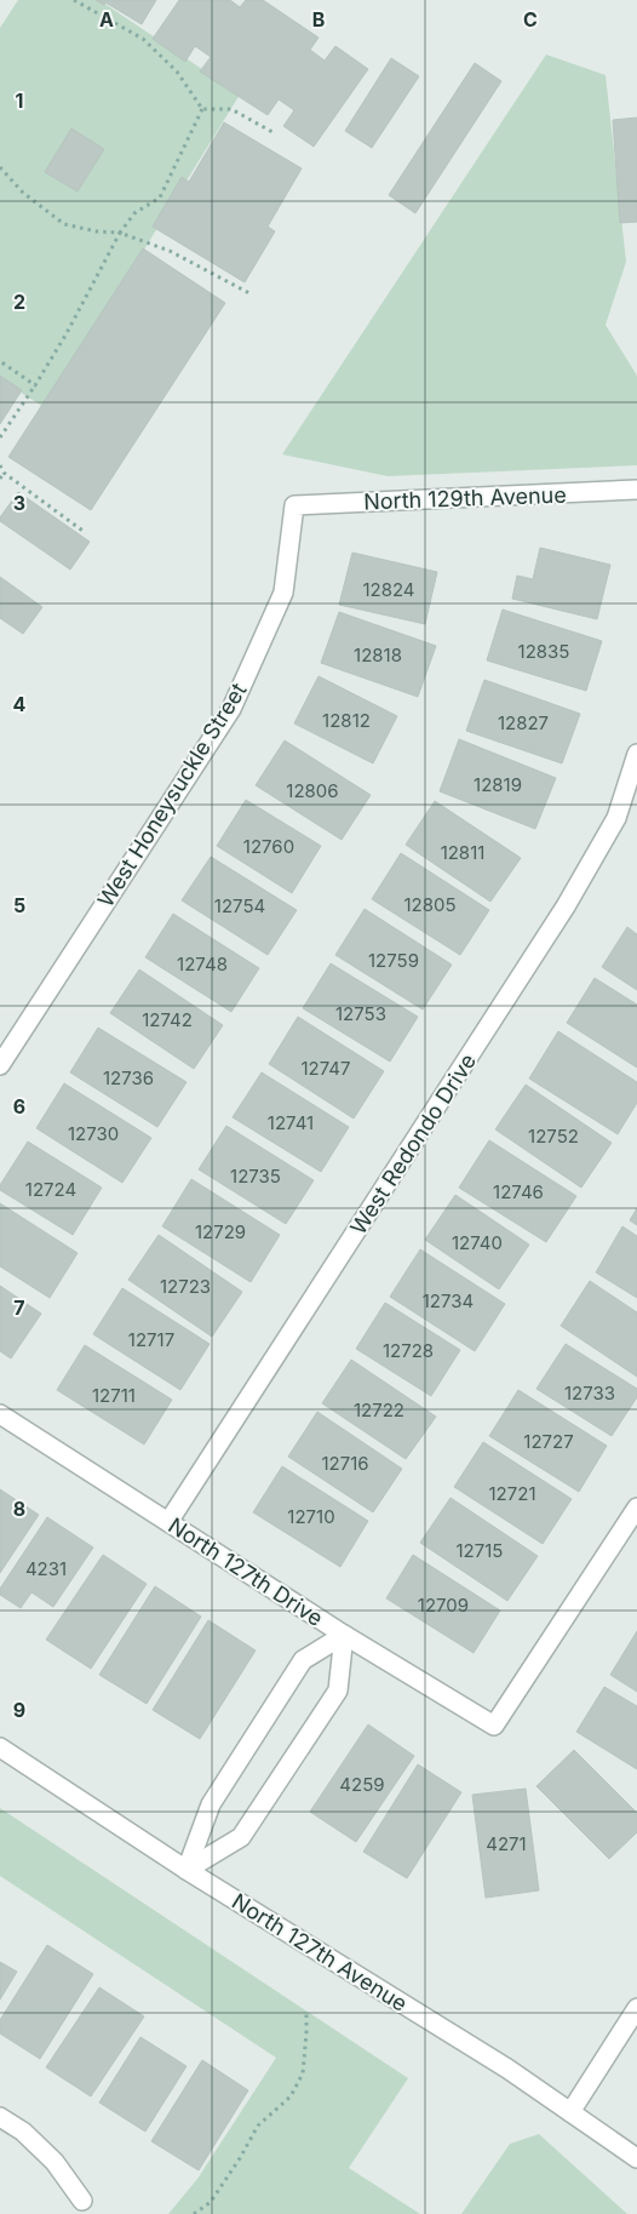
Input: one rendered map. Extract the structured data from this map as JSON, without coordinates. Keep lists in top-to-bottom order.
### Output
{
  "streets": {
    "street": [
      "North 129th Avenue",
      "West Honeysuckle Street",
      "West Redondo Drive",
      "North 127th Drive",
      "North 127th Avenue"
    ]
  },
  "crossings": [
    ["North 129th Avenue", "West Honeysuckle Street"],
    ["West Redondo Drive", "North 127th Drive"]
  ],
  "house_numbers": [
    "12824",
    "12835",
    "12818",
    "12812",
    "12827",
    "12819",
    "12806",
    "12760",
    "12811",
    "12805",
    "12754",
    "12759",
    "12748",
    "12753",
    "12742",
    "12747",
    "12736",
    "12741",
    "12730",
    "12752",
    "12735",
    "12724",
    "12746",
    "12729",
    "12740",
    "12723",
    "12734",
    "12717",
    "12728",
    "12733",
    "12711",
    "12722",
    "12727",
    "12716",
    "12721",
    "12710",
    "12715",
    "4231",
    "12709",
    "4259",
    "4271"
  ],
  "grid": {
    "columns": ["A", "B", "C"],
    "rows": [
      "1",
      "2",
      "3",
      "4",
      "5",
      "6",
      "7",
      "8",
      "9"
    ]
  }
}
